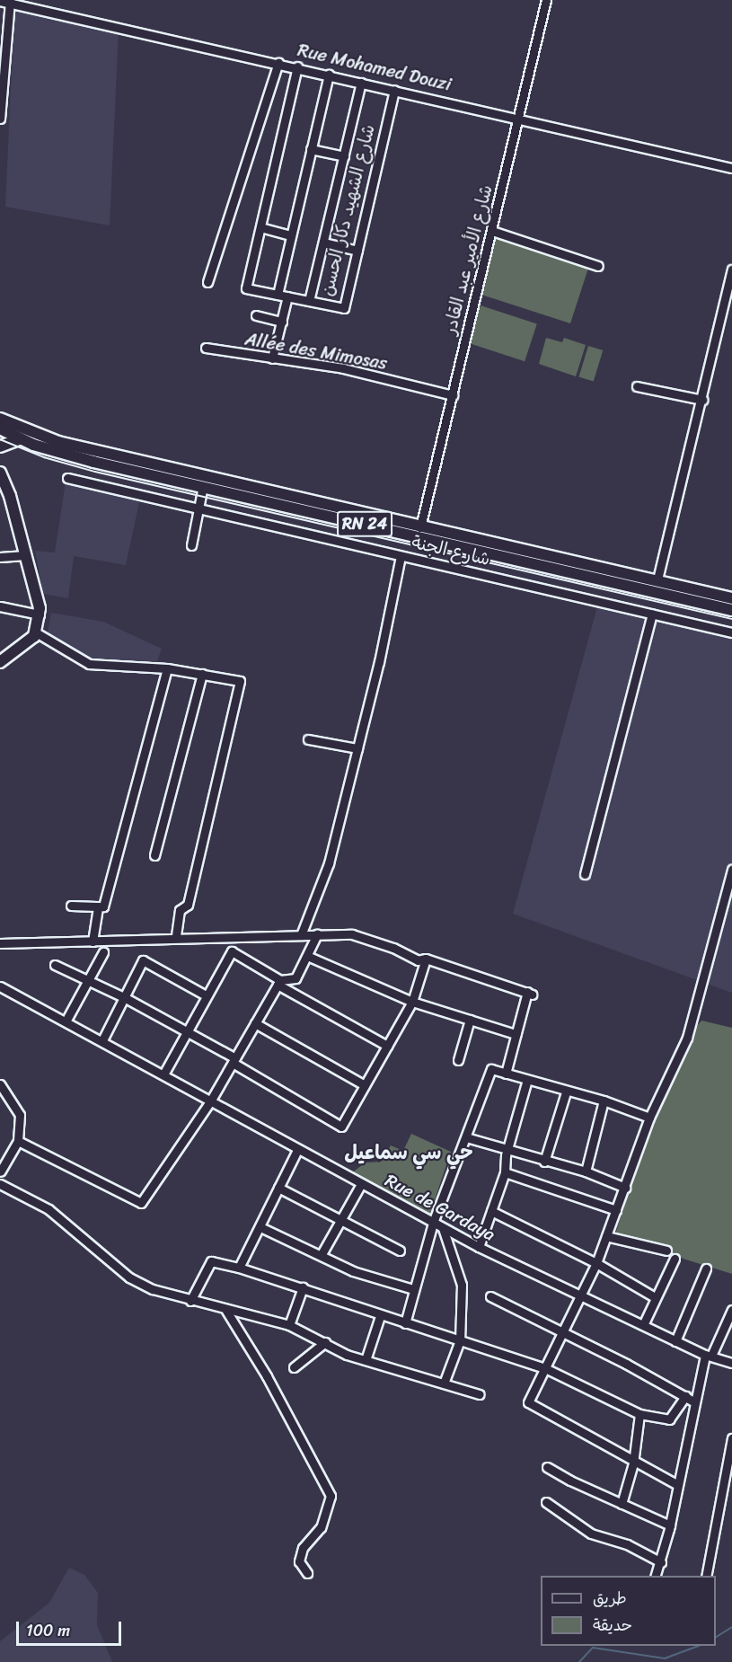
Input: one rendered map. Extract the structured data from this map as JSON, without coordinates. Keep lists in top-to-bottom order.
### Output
{
  "streets": {
    "main road": ["RN 24"],
    "street": [
      "Rue Mohamed Douzi",
      "شارع الشهيد دكار الحسن",
      "شارع الأمير عبد القادر",
      "Allée des Mimosas",
      "شارع الجنة",
      "Rue de Gardaya"
    ]
  },
  "crossings": [
    ["Rue Mohamed Douzi", "شارع الشهيد دكار الحسن"],
    ["Rue Mohamed Douzi", "شارع الأمير عبد القادر"],
    ["شارع الأمير عبد القادر", "Allée des Mimosas"],
    ["شارع الأمير عبد القادر", "RN 24"]
  ],
  "districts": ["حي سي سماعيل"],
  "legend": ["طريق", "حديقة"],
  "scale_bar": "100 m"
}
